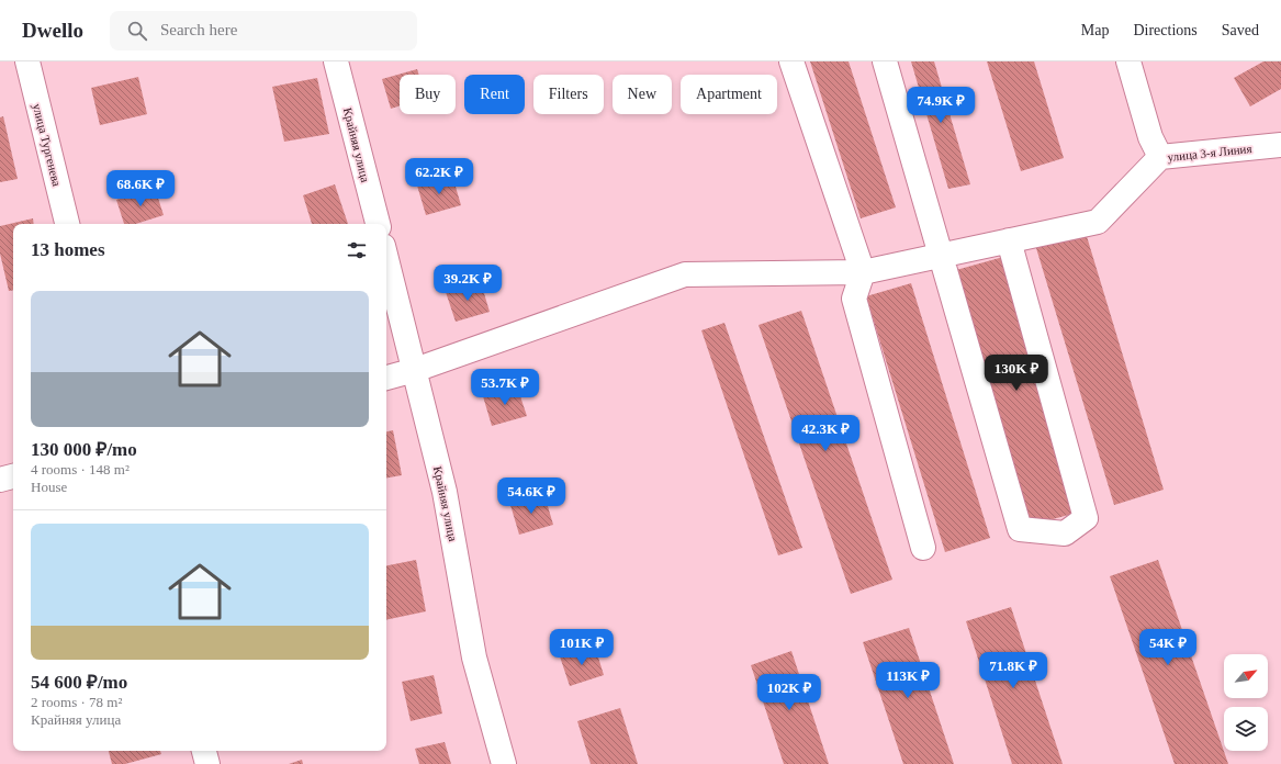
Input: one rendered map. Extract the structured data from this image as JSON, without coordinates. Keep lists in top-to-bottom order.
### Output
{
  "streets": {
    "street": ["улица Тургенева", "Крайняя улица", "улица 3-я Линия"]
  },
  "north": "top right",
  "page": {
    "header": "Dwello",
    "search": "Search here",
    "nav": ["Map", "Directions", "Saved"],
    "chip": [
      "Buy",
      "Rent",
      "Filters",
      "New",
      "Apartment"
    ],
    "price": [
      "74.9K ₽",
      "62.2K ₽",
      "68.6K ₽",
      "39.2K ₽",
      "130K ₽",
      "53.7K ₽",
      "42.3K ₽",
      "54.6K ₽",
      "101K ₽",
      "54K ₽",
      "71.8K ₽",
      "113K ₽",
      "102K ₽"
    ],
    "heading": "13 homes",
    "list": [
      {
        "name": "130 000 ₽/mo",
        "note": "4 rooms · 148 m² · House"
      },
      {
        "name": "54 600 ₽/mo",
        "note": "2 rooms · 78 m² · Крайняя улица"
      }
    ]
  }
}
